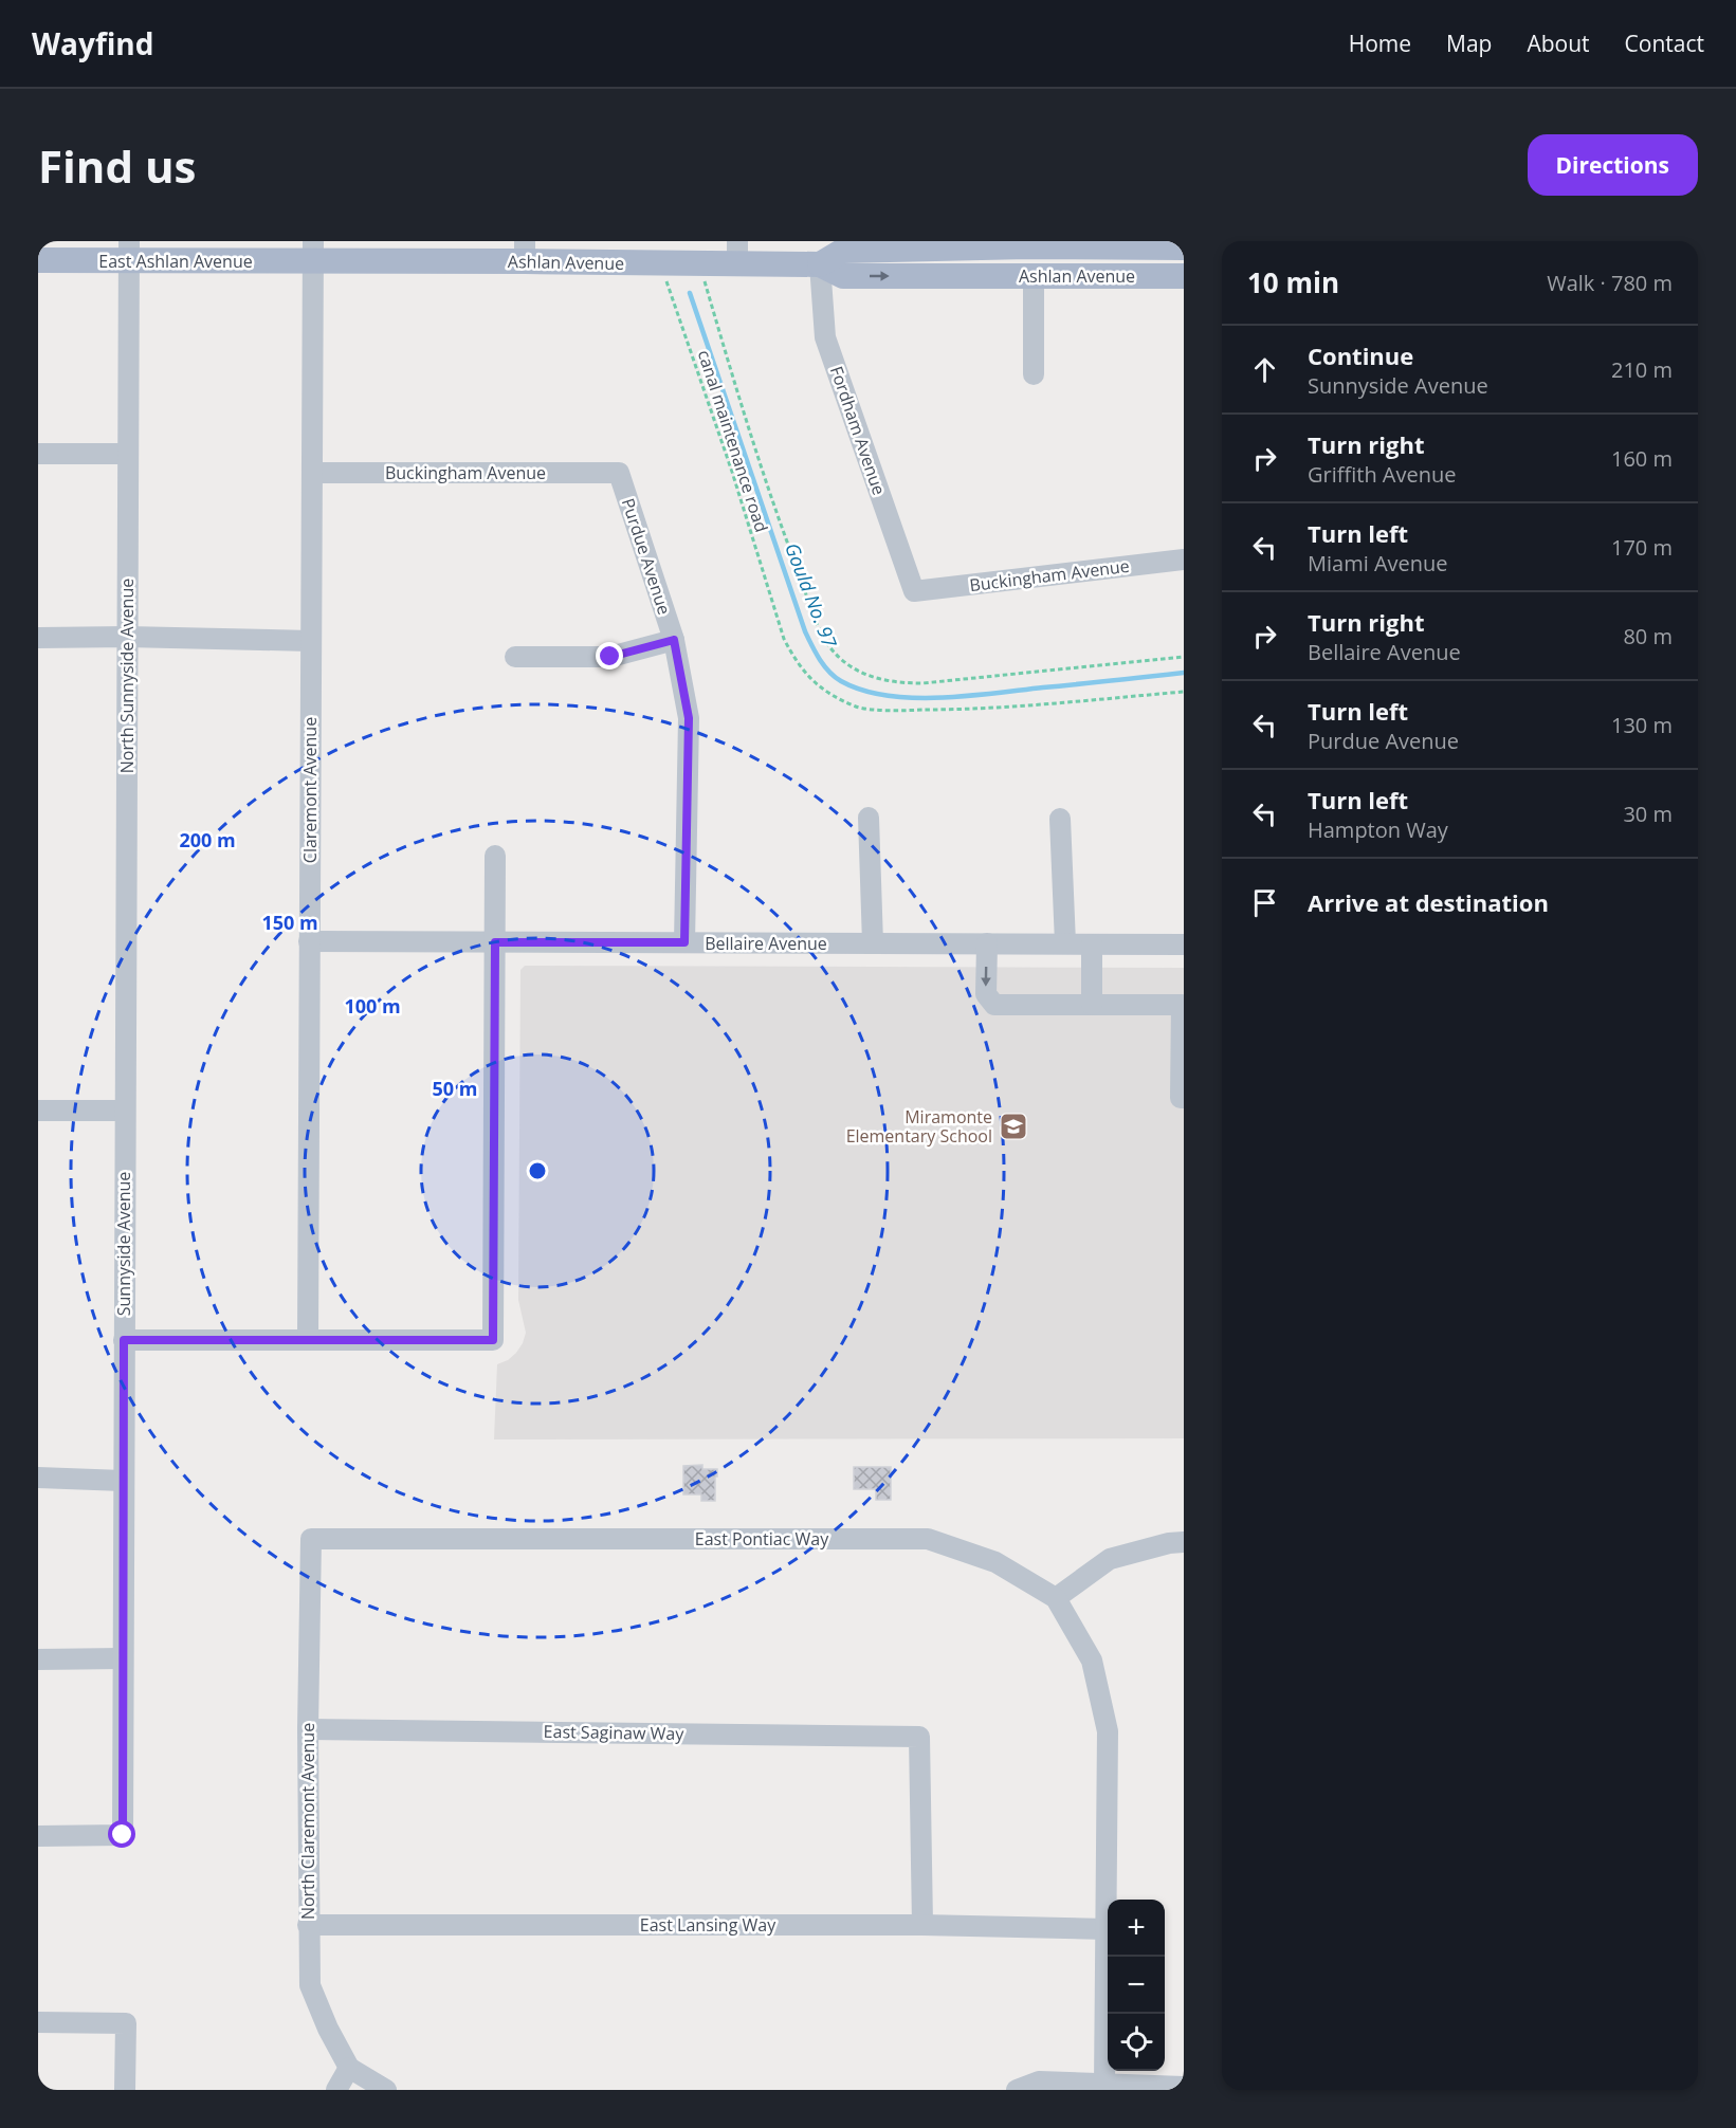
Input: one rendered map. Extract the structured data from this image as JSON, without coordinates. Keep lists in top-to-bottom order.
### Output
{
  "streets": {
    "main road": ["East Ashlan Avenue", "Ashlan Avenue"],
    "street": [
      "Fordham Avenue",
      "Buckingham Avenue",
      "Purdue Avenue",
      "North Sunnyside Avenue",
      "Claremont Avenue",
      "Bellaire Avenue",
      "Sunnyside Avenue",
      "East Pontiac Way",
      "East Saginaw Way",
      "North Claremont Avenue",
      "East Lansing Way"
    ],
    "path": ["canal maintenance road"]
  },
  "crossings": [
    ["East Ashlan Avenue", "Ashlan Avenue"],
    ["East Ashlan Avenue", "North Sunnyside Avenue"],
    ["East Ashlan Avenue", "Claremont Avenue"],
    ["Ashlan Avenue", "Fordham Avenue"],
    ["Ashlan Avenue", "canal maintenance road"],
    ["Ashlan Avenue", "Claremont Avenue"],
    ["Fordham Avenue", "Buckingham Avenue"],
    ["Buckingham Avenue", "Purdue Avenue"],
    ["Buckingham Avenue", "Claremont Avenue"],
    ["Purdue Avenue", "Bellaire Avenue"],
    ["North Sunnyside Avenue", "Sunnyside Avenue"],
    ["Claremont Avenue", "Bellaire Avenue"],
    ["East Pontiac Way", "North Claremont Avenue"],
    ["East Saginaw Way", "North Claremont Avenue"],
    ["East Saginaw Way", "East Lansing Way"],
    ["North Claremont Avenue", "East Lansing Way"]
  ],
  "water": ["Gould No. 97"],
  "places": {
    "school or university": ["Miramonte Elementary School"]
  },
  "page": {
    "header": "Wayfind",
    "nav": [
      "Home",
      "Map",
      "About",
      "Contact"
    ],
    "buttons": "Directions",
    "title": "Find us",
    "heading": ["10 min", "Walk · 780 m"],
    "list": [
      ["Continue", "Sunnyside Avenue", "210 m"],
      ["Turn right", "Griffith Avenue", "160 m"],
      ["Turn left", "Miami Avenue", "170 m"],
      ["Turn right", "Bellaire Avenue", "80 m"],
      ["Turn left", "Purdue Avenue", "130 m"],
      ["Turn left", "Hampton Way", "30 m"],
      "Arrive at destination"
    ],
    "map_buttons": ["+", "−"]
  },
  "rings": [
    "200 m",
    "150 m",
    "100 m",
    "50 m"
  ]
}
